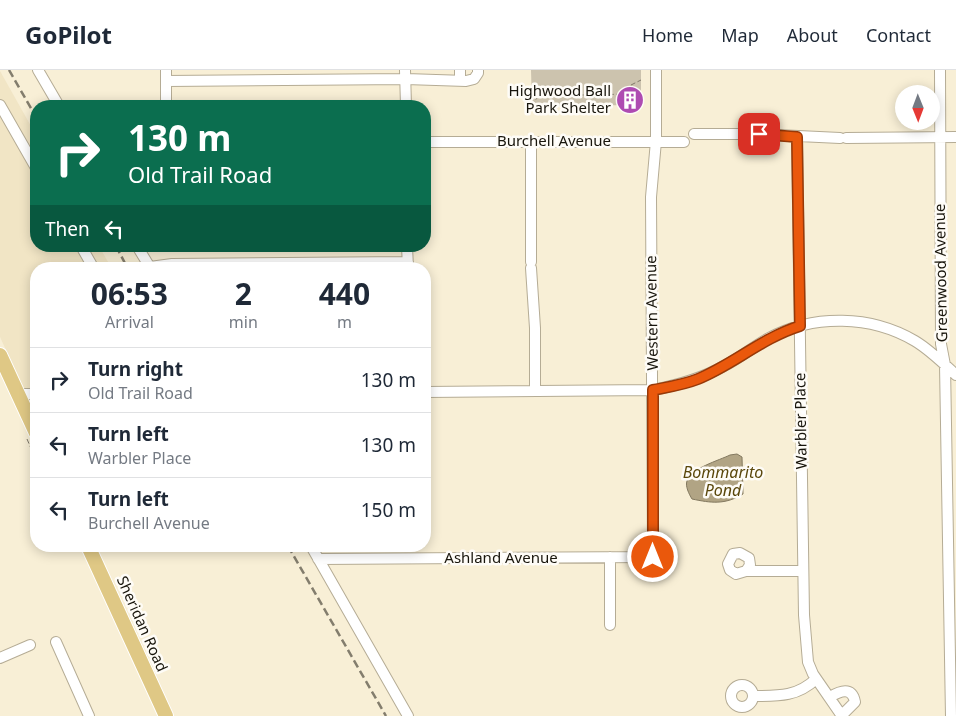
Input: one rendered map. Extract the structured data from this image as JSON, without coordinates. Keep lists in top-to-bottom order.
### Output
{
  "streets": {
    "main road": ["Sheridan Road"],
    "street": [
      "Burchell Avenue",
      "Greenwood Avenue",
      "Western Avenue",
      "Warbler Place",
      "Ashland Avenue"
    ]
  },
  "crossings": [
    ["Burchell Avenue", "Western Avenue"],
    ["Western Avenue", "Ashland Avenue"]
  ],
  "water": ["Bommarito Pond"],
  "places": {
    "building": ["Highwood Ball Park Shelter"]
  },
  "north": "bottom",
  "page": {
    "header": "GoPilot",
    "nav": [
      "Home",
      "Map",
      "About",
      "Contact"
    ],
    "turn": ["130 m", "Old Trail Road"],
    "then": "Then",
    "eta": [
      "06:53",
      "Arrival",
      "2",
      "min",
      "440",
      "m"
    ],
    "list": [
      {
        "name": "Turn right",
        "note": "Old Trail Road",
        "value": "130 m"
      },
      {
        "name": "Turn left",
        "note": "Warbler Place",
        "value": "130 m"
      },
      {
        "name": "Turn left",
        "note": "Burchell Avenue",
        "value": "150 m"
      }
    ]
  }
}
